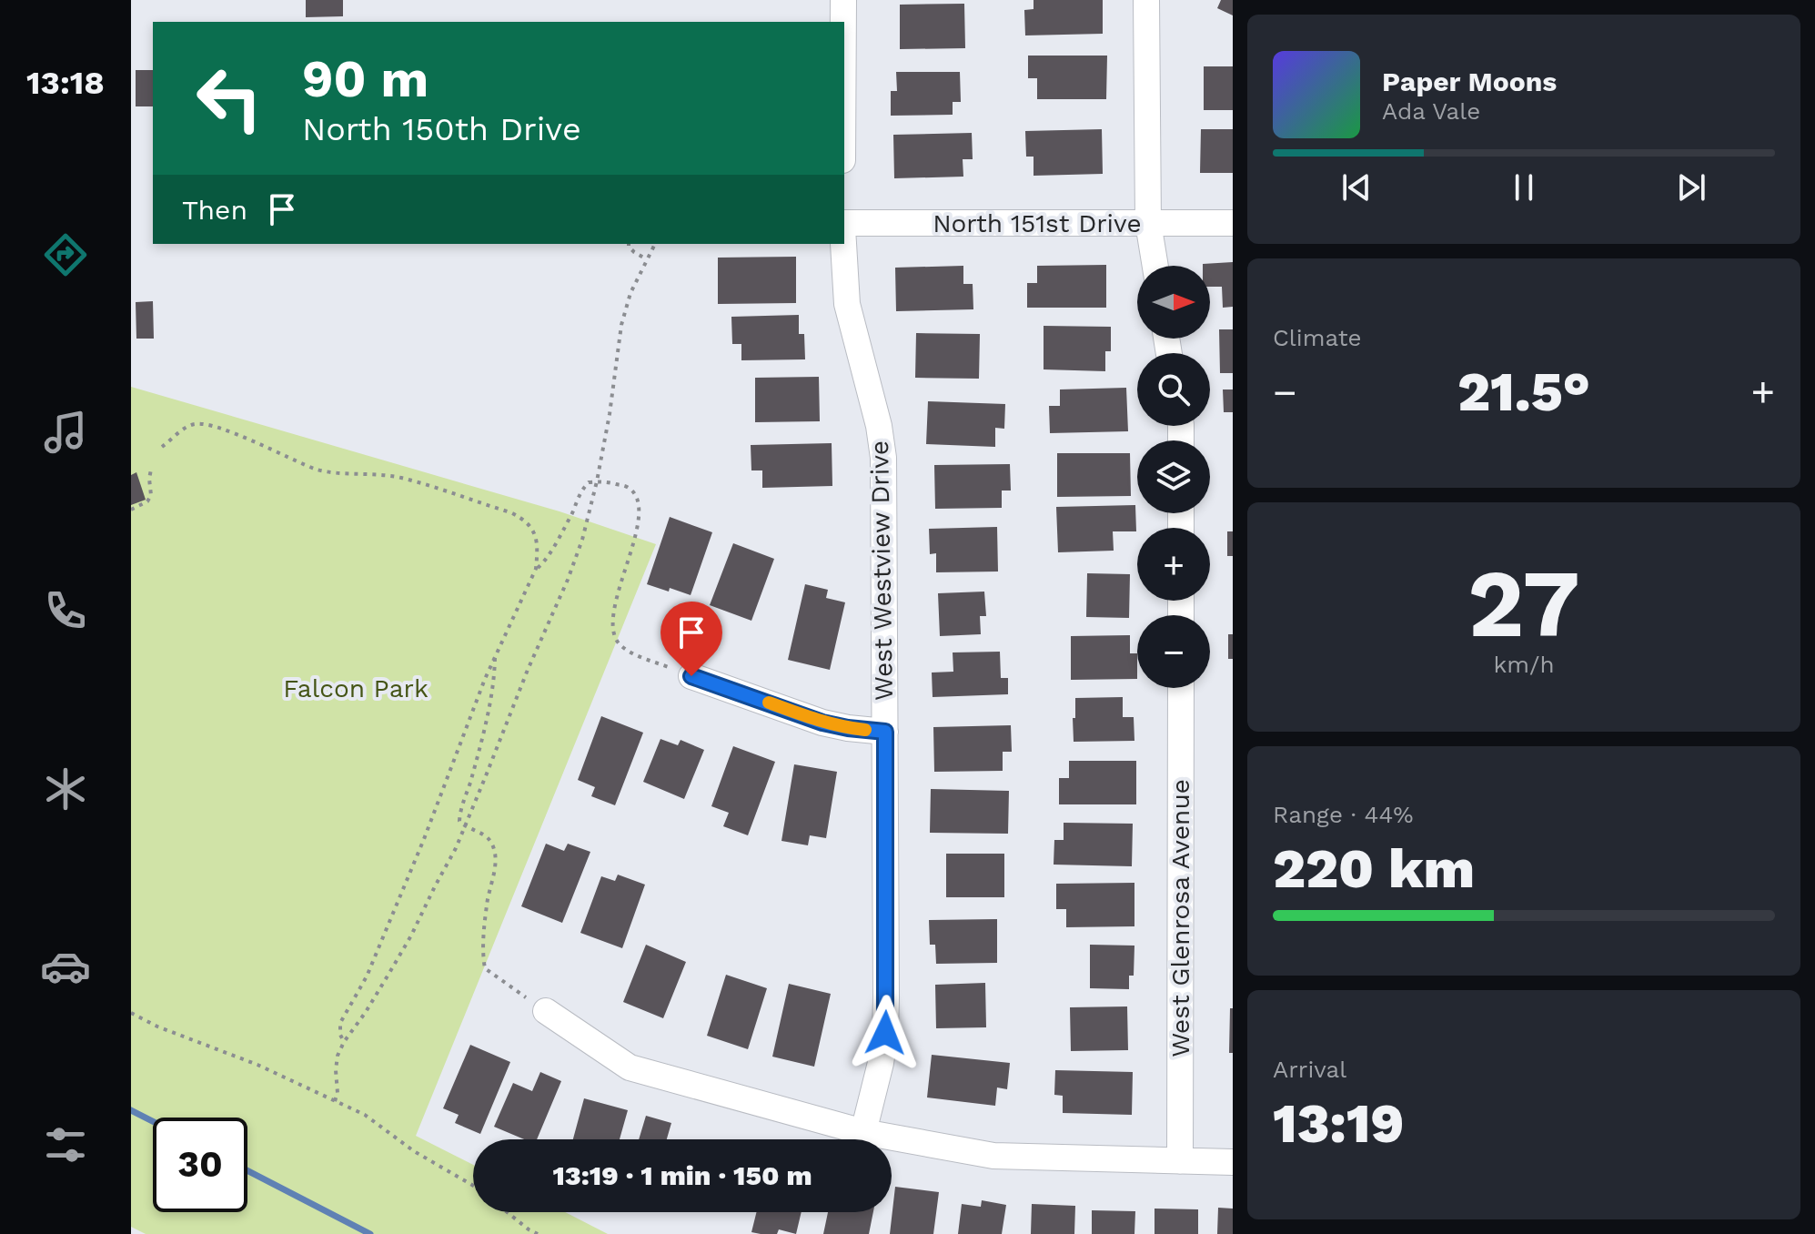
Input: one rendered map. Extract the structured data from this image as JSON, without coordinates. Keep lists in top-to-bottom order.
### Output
{
  "streets": {
    "street": ["North 151st Drive", "West Westview Drive", "West Glenrosa Avenue"]
  },
  "parks": ["Falcon Park"],
  "north": "right",
  "page": {
    "tabs": "13:18",
    "turn": ["90 m", "North 150th Drive"],
    "song": ["Paper Moons", "Ada Vale"],
    "then": "Then",
    "tile": [
      "Climate",
      ["27", "km/h"],
      ["Range · 44%", "220 km"],
      ["Arrival", "13:19"]
    ],
    "map_buttons": ["+", "−"],
    "heat": ["−", "21.5°", "+"],
    "limit": "30",
    "trip": "13:19 · 1 min · 150 m"
  }
}
